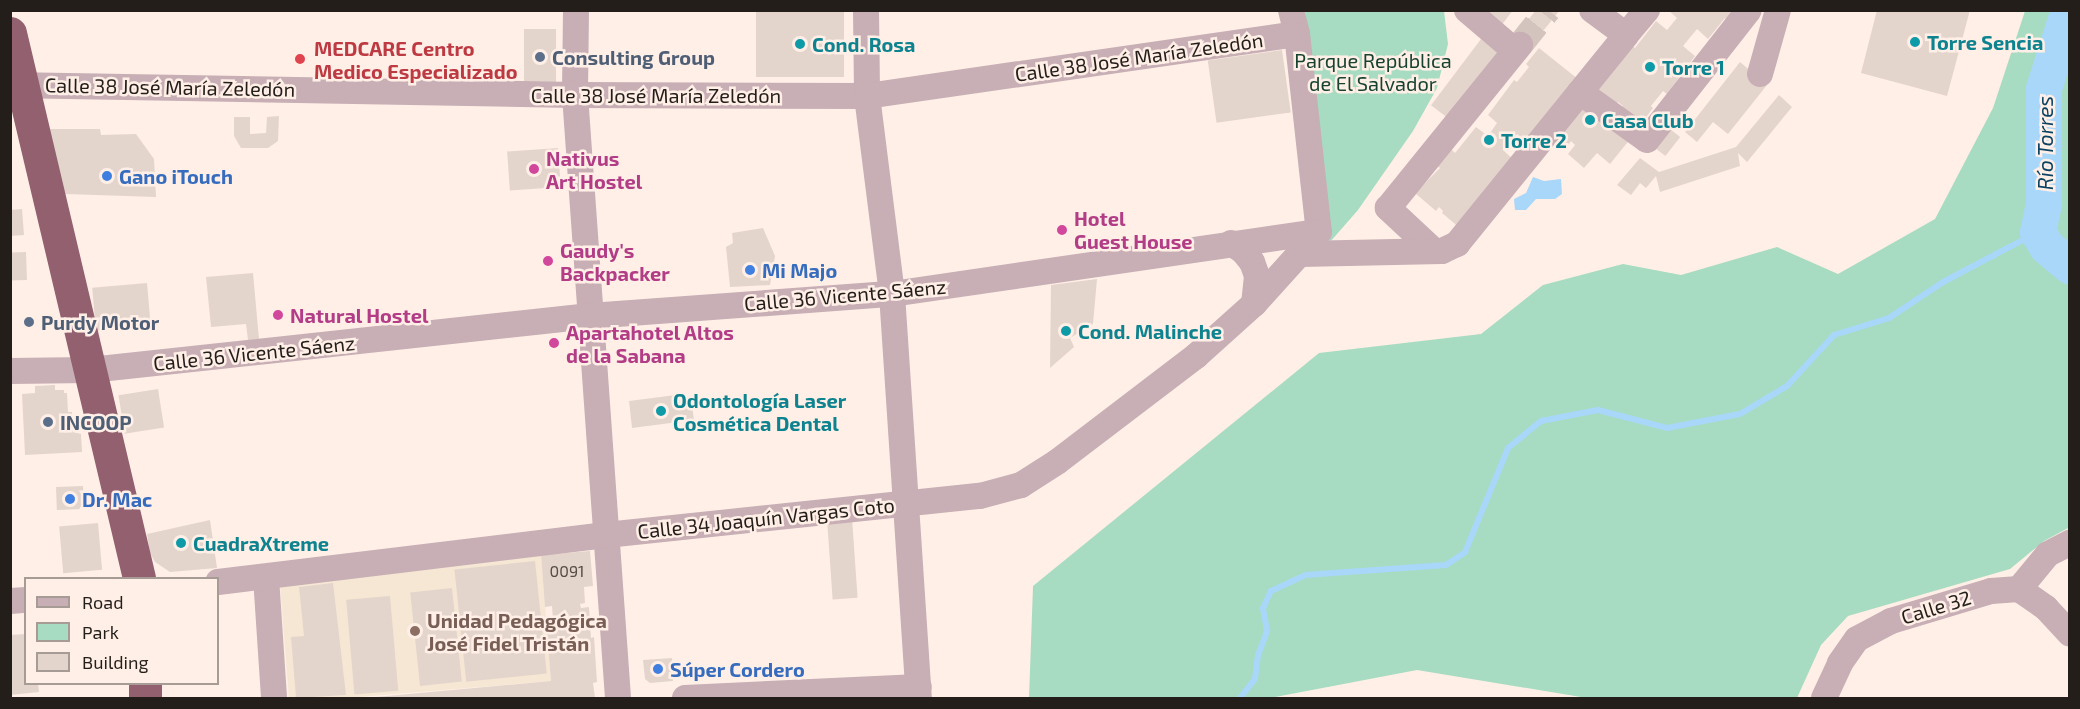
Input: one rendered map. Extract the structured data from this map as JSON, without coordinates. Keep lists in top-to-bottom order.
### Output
{
  "streets": {
    "street": [
      "Calle 38 José María Zeledón",
      "Calle 36 Vicente Sáenz",
      "Calle 34 Joaquín Vargas Coto",
      "Calle 32"
    ]
  },
  "crossings": [
    ["Calle 36 Vicente Sáenz", "Calle 34 Joaquín Vargas Coto"]
  ],
  "water": ["Río Torres"],
  "parks": ["Parque República de El Salvador"],
  "places": [
    "Torre Sencia",
    "Cond. Rosa",
    "Consulting Group",
    "MEDCARE Centro Medico Especializado",
    "Torre 1",
    "Casa Club",
    "Torre 2",
    "Nativus Art Hostel",
    "Gano iTouch",
    "Hotel Guest House",
    "Gaudy's Backpacker",
    "Mi Majo",
    "Natural Hostel",
    "Purdy Motor",
    "Cond. Malinche",
    "Apartahotel Altos de la Sabana",
    "Odontología Laser Cosmética Dental",
    "INCOOP",
    "Dr. Mac",
    "CuadraXtreme",
    "Unidad Pedagógica José Fidel Tristán",
    "Súper Cordero"
  ],
  "house_numbers": ["0091"],
  "legend": ["Road", "Park", "Building"]
}
